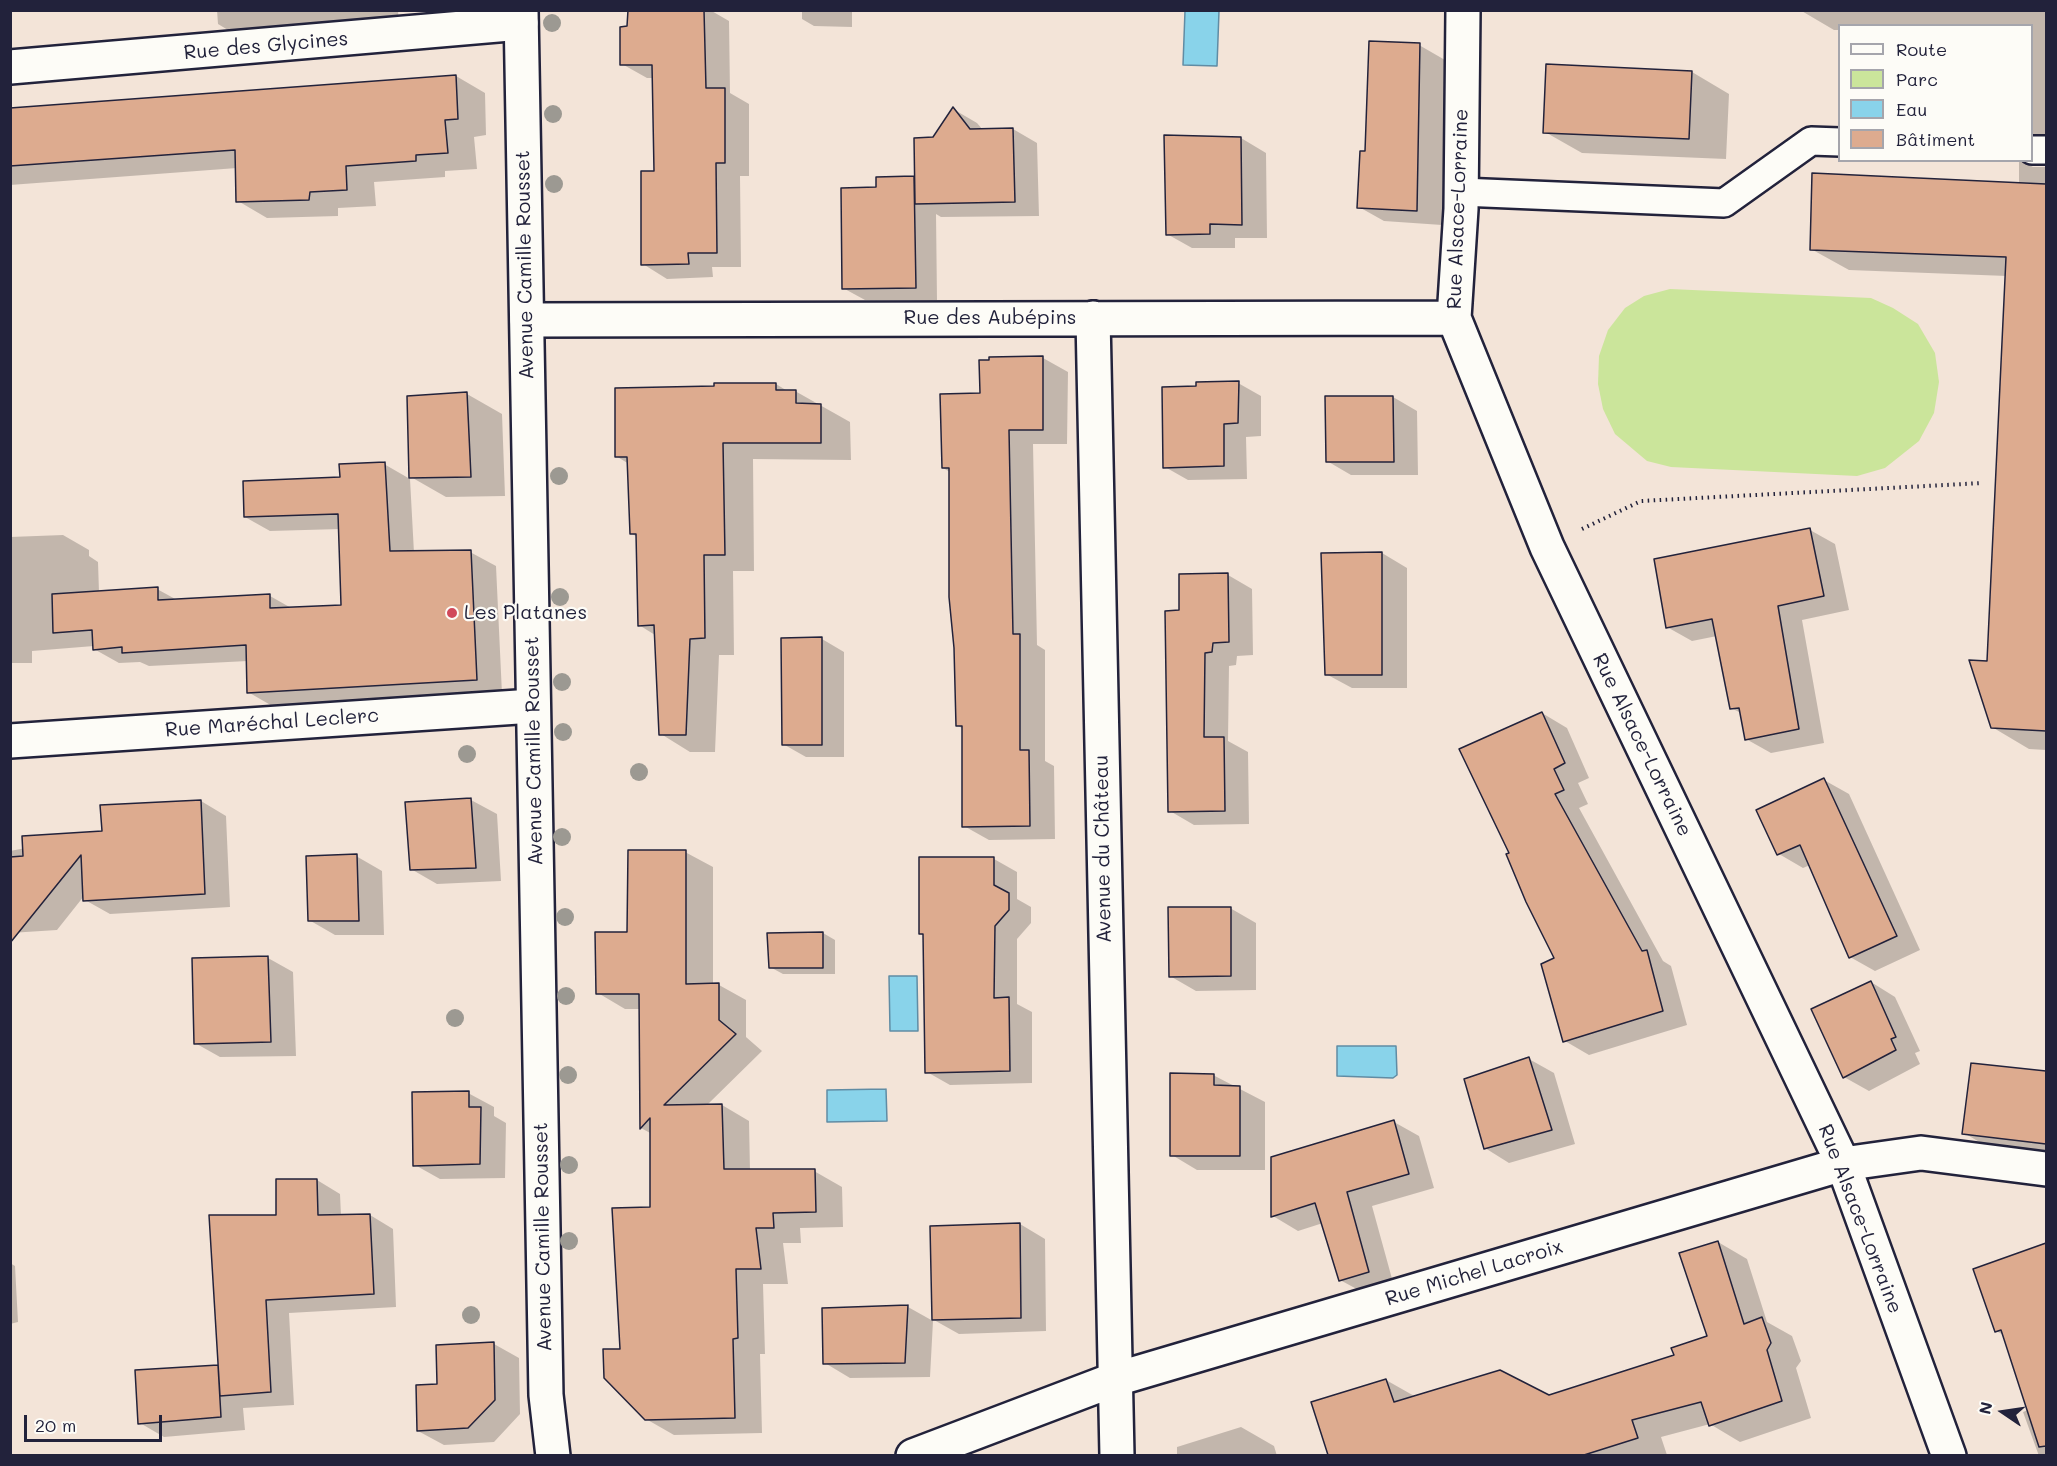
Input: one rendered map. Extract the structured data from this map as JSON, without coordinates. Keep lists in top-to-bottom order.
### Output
{
  "streets": {
    "street": [
      "Rue des Glycines",
      "Rue Alsace-Lorraine",
      "Avenue Camille Rousset",
      "Rue des Aubépins",
      "Rue Maréchal Leclerc",
      "Avenue du Château",
      "Rue Michel Lacroix"
    ]
  },
  "crossings": [
    ["Rue des Glycines", "Avenue Camille Rousset"],
    ["Rue Alsace-Lorraine", "Rue des Aubépins"],
    ["Rue Alsace-Lorraine", "Rue Michel Lacroix"],
    ["Avenue Camille Rousset", "Rue des Aubépins"],
    ["Avenue Camille Rousset", "Rue Maréchal Leclerc"],
    ["Rue des Aubépins", "Avenue du Château"],
    ["Avenue du Château", "Rue Michel Lacroix"]
  ],
  "places": ["Les Platanes"],
  "legend": [
    "Route",
    "Parc",
    "Eau",
    "Bâtiment"
  ],
  "scale_bar": "20 m",
  "north": "left"
}
